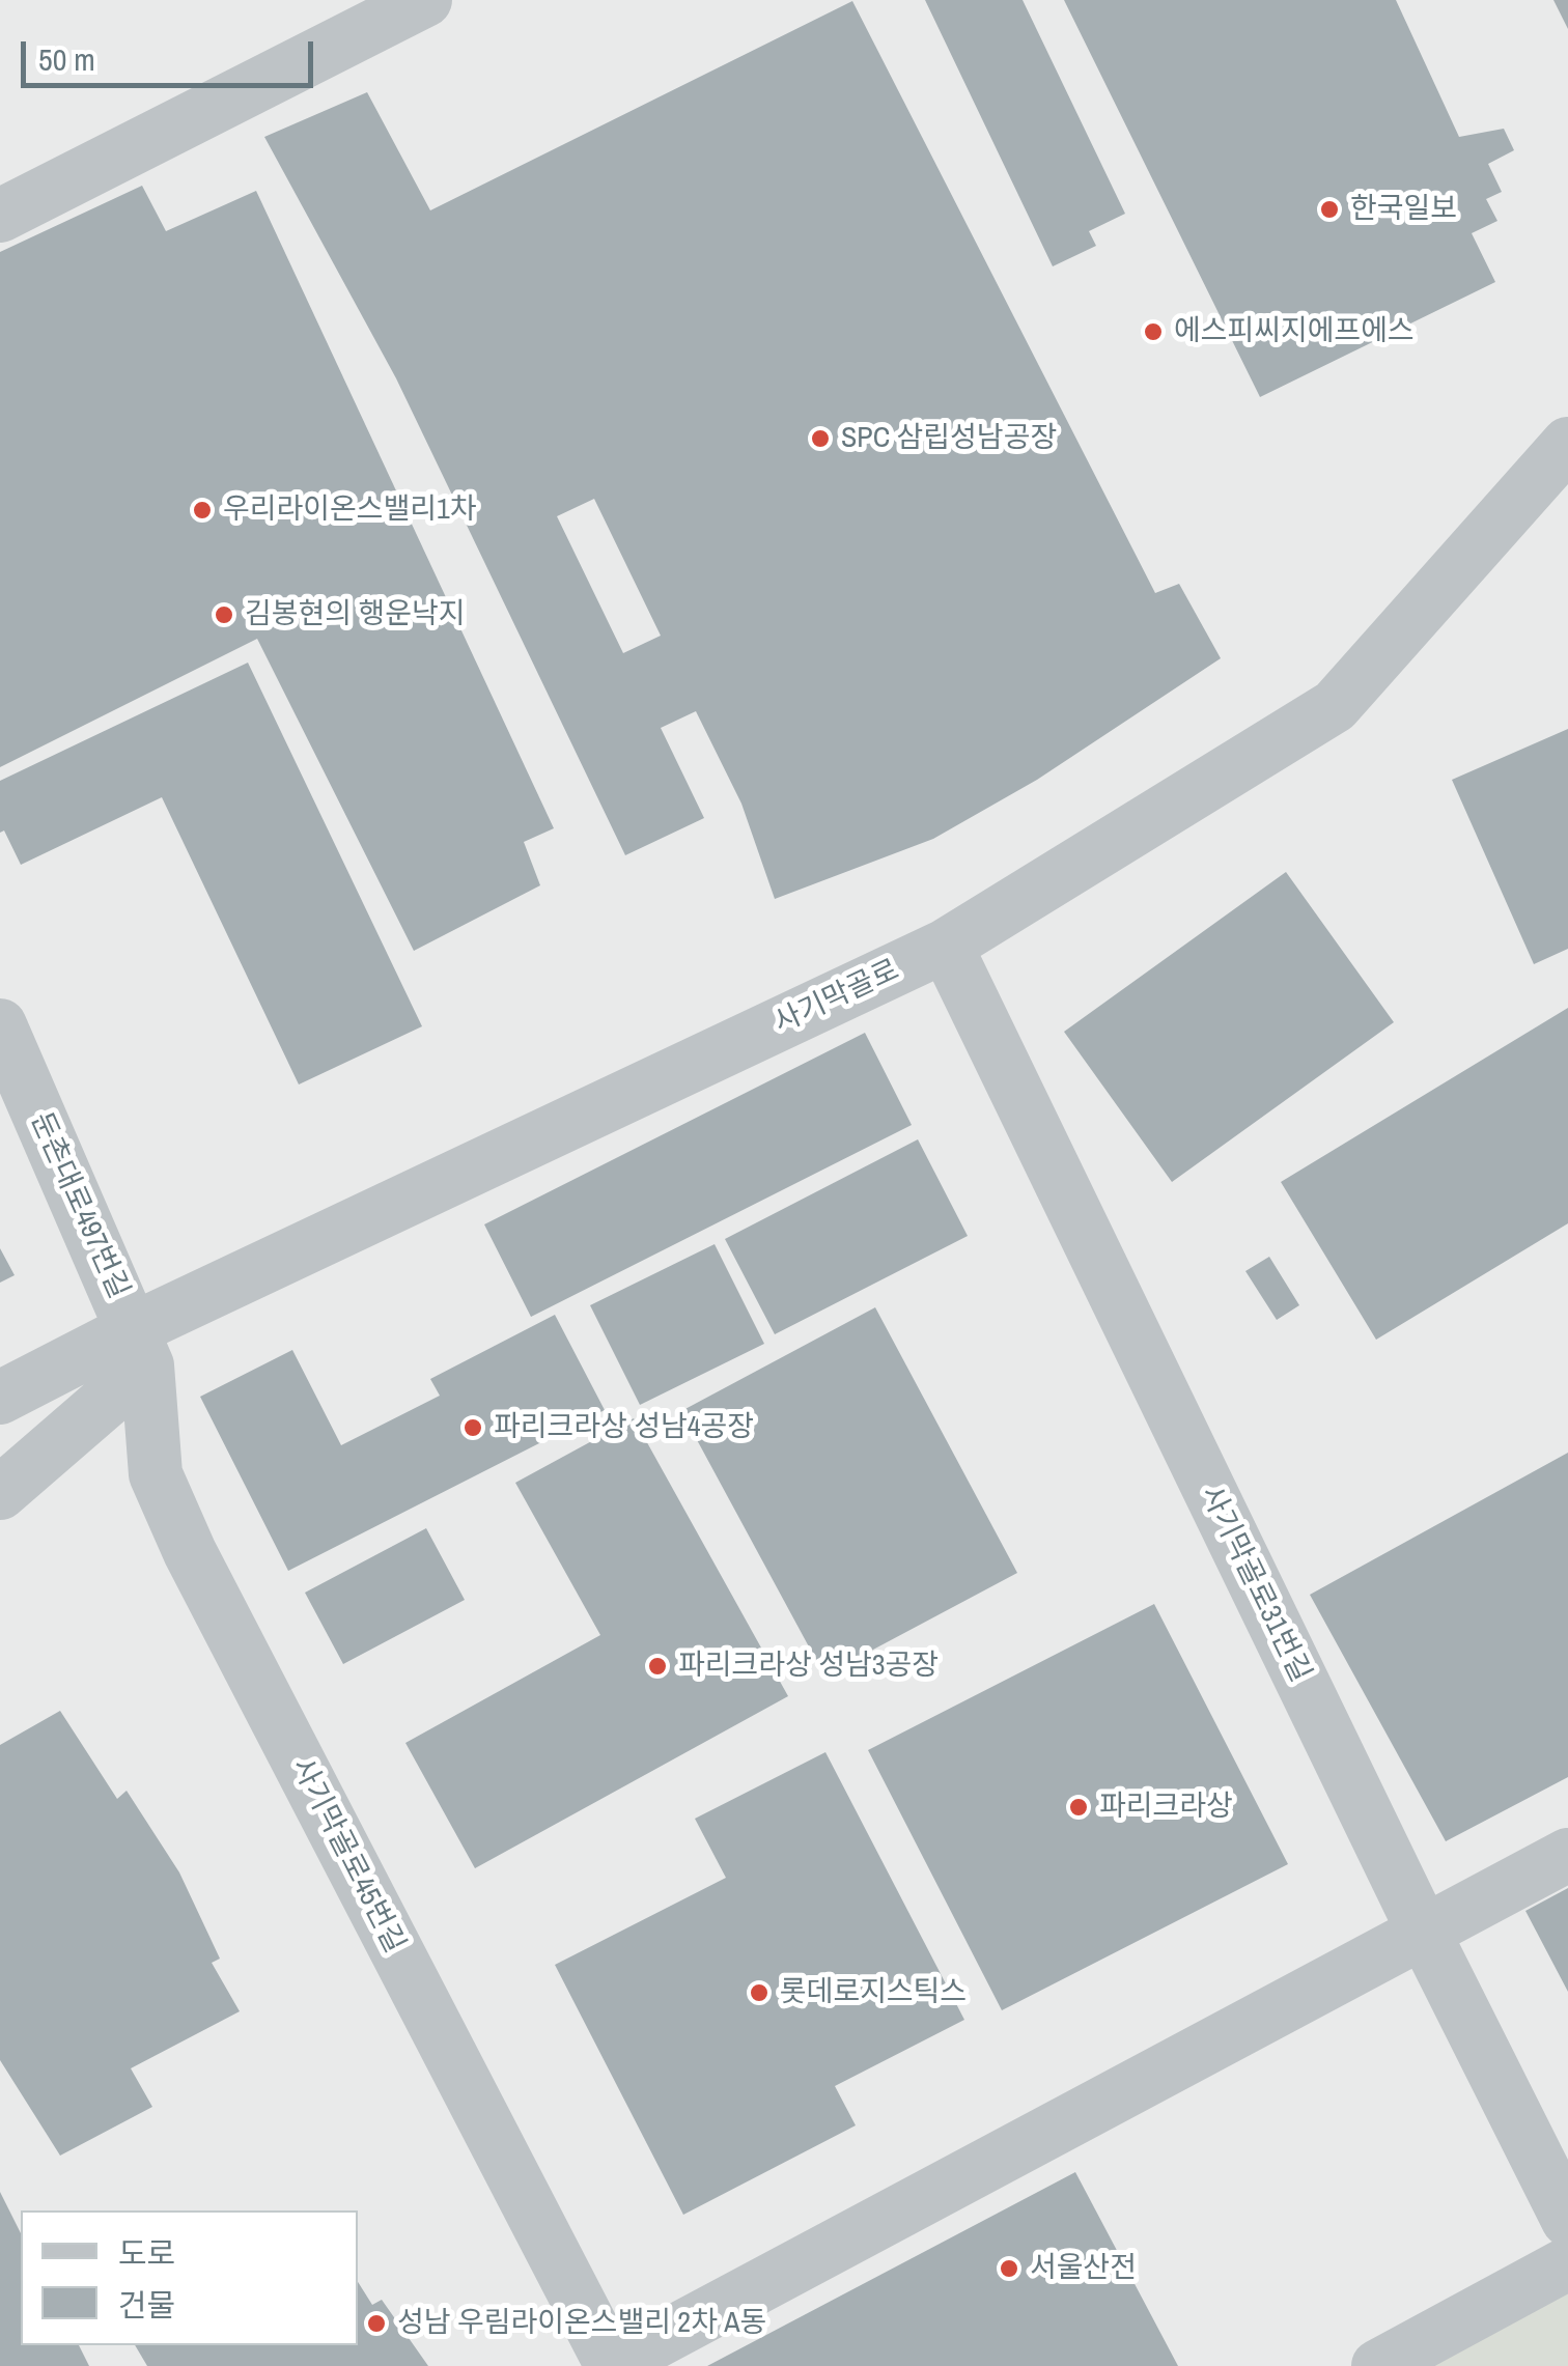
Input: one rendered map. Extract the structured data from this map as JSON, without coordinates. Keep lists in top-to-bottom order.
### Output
{
  "streets": {
    "street": [
      "사기막골로",
      "둔촌대로497번길",
      "사기막골로31번길",
      "사기막골로45번길"
    ]
  },
  "crossings": [
    ["사기막골로", "둔촌대로497번길"],
    ["사기막골로", "사기막골로31번길"],
    ["사기막골로", "사기막골로45번길"],
    ["둔촌대로497번길", "사기막골로45번길"]
  ],
  "places": [
    "한국일보",
    "에스피씨지에프에스",
    "SPC 삼립성남공장",
    "우리라이온스밸리1차",
    "김봉현의 행운낙지",
    "파리크라상 성남4공장",
    "파리크라상 성남3공장",
    "파리크라상",
    "롯데로지스틱스",
    "서울산전",
    "성남 우림라이온스밸리 2차 A동"
  ],
  "legend": ["도로", "건물"],
  "scale_bar": "50 m"
}
